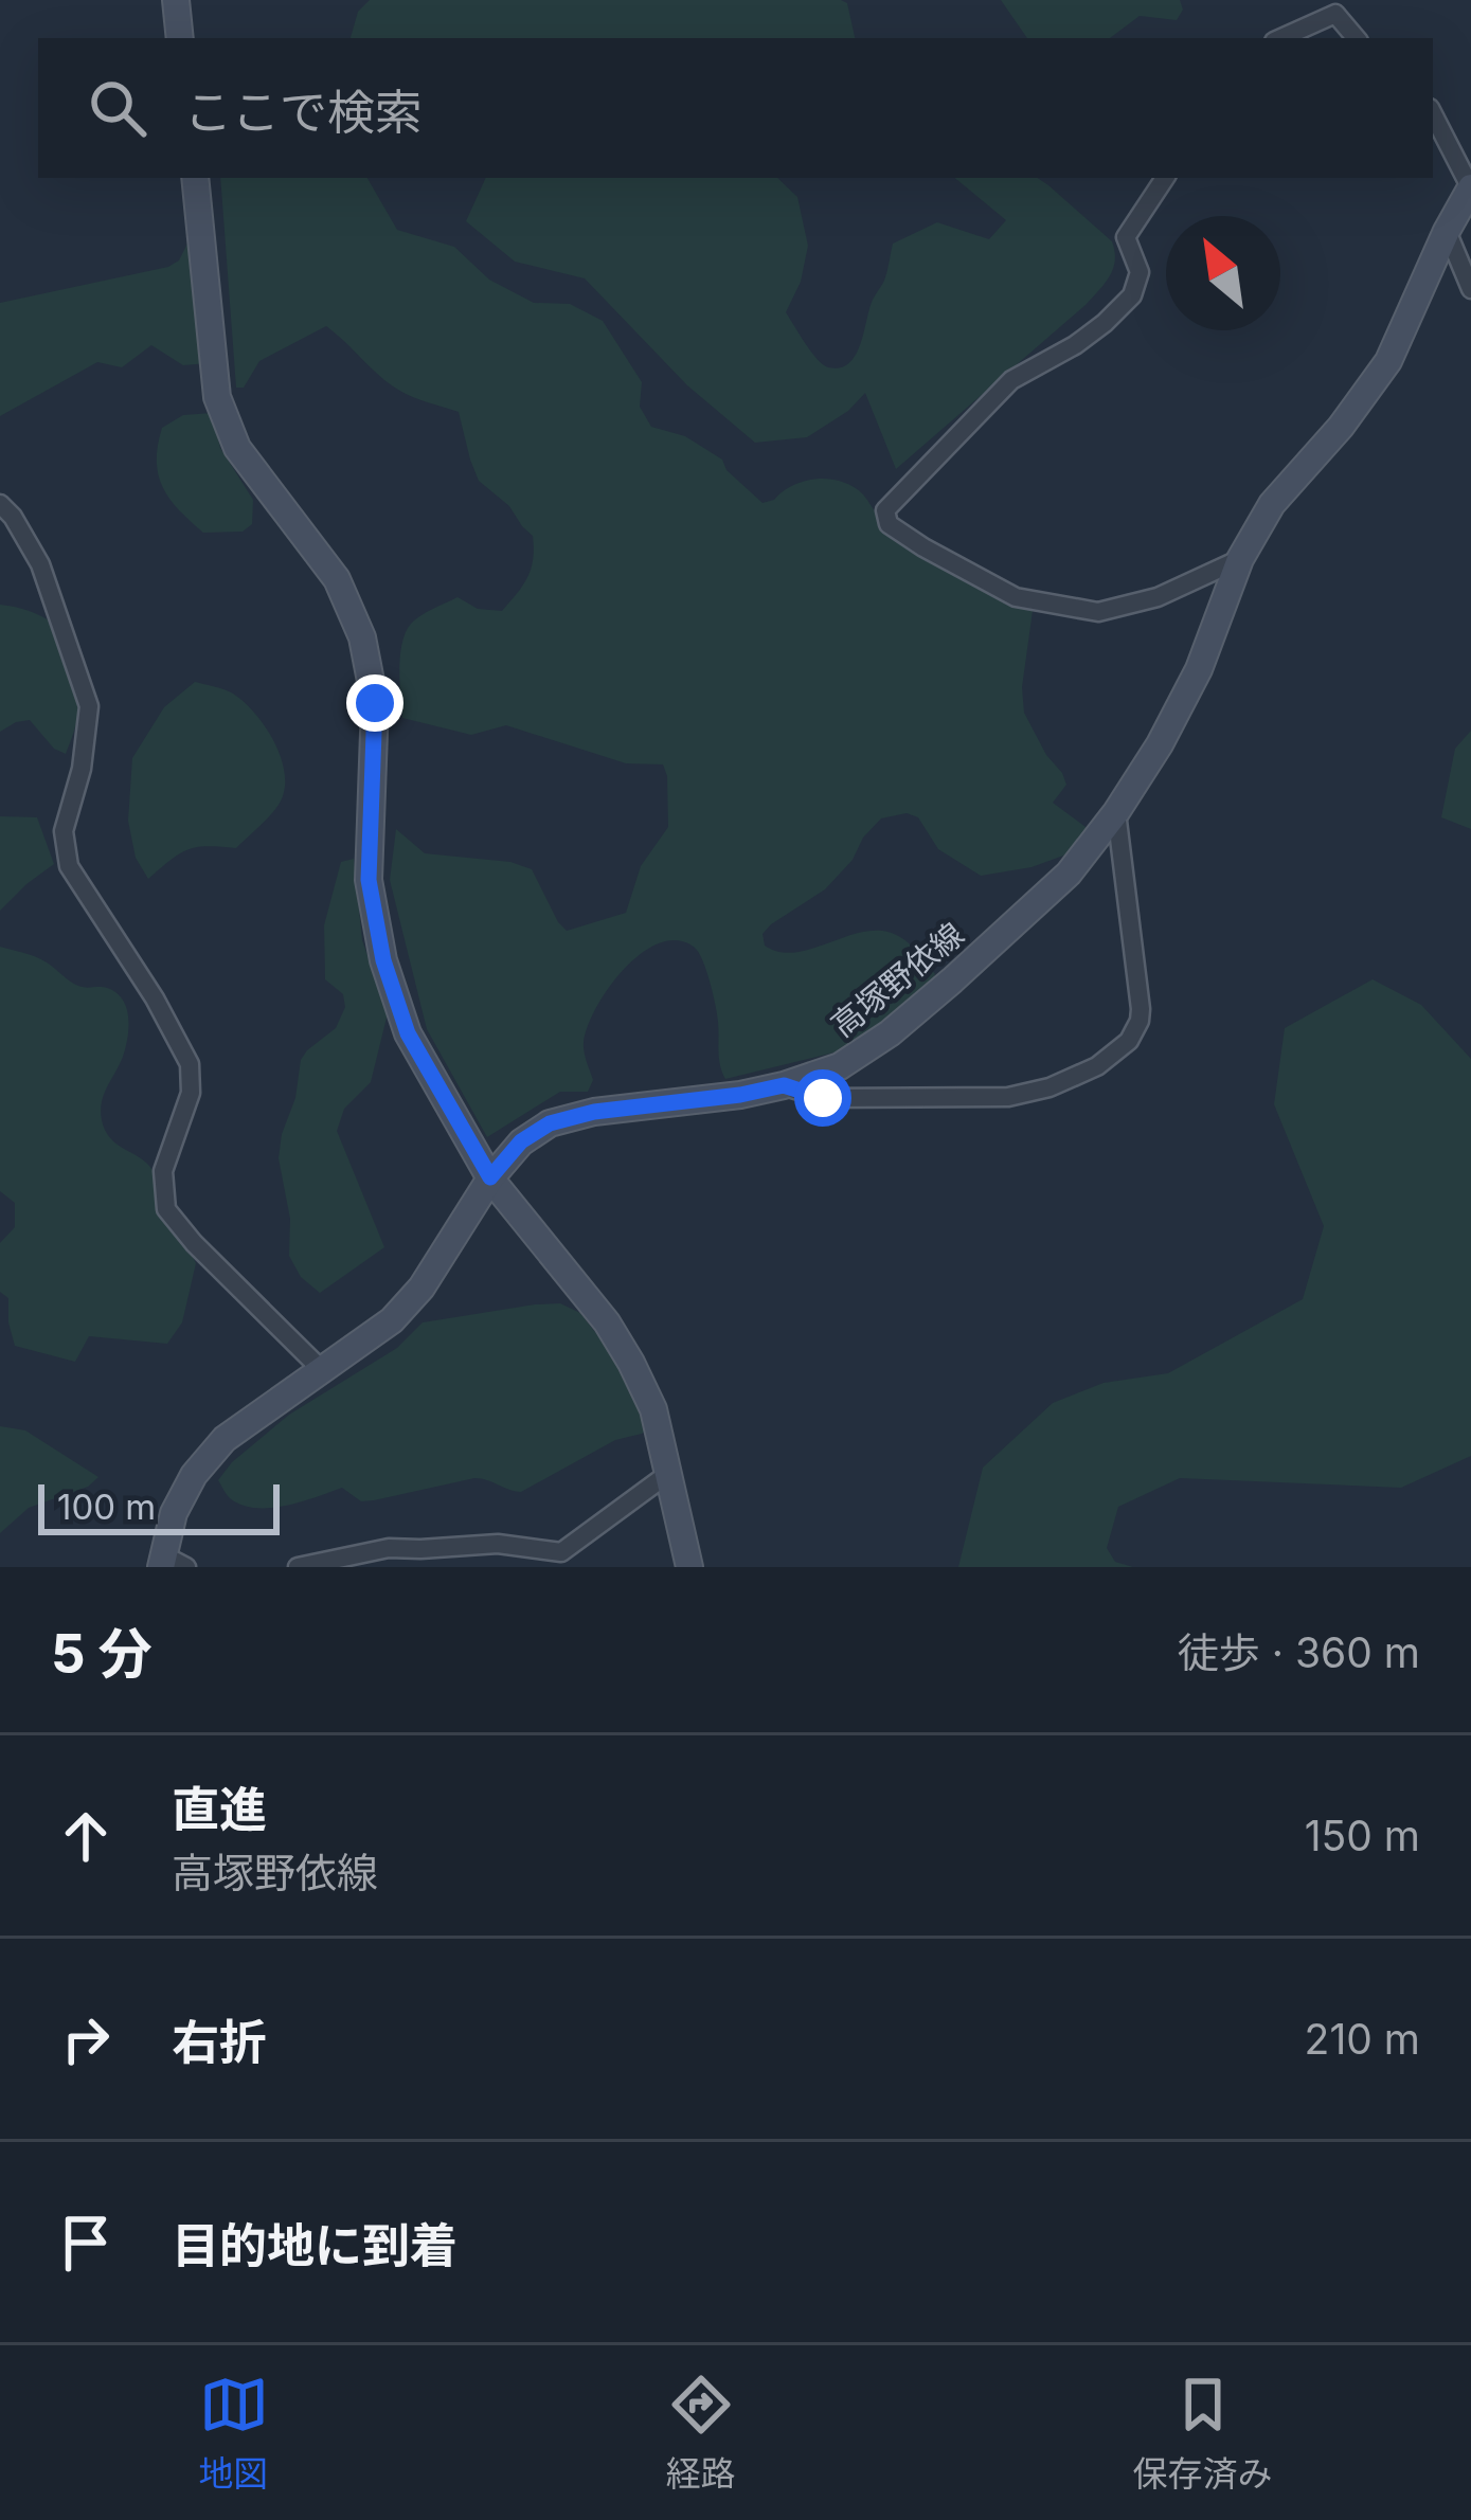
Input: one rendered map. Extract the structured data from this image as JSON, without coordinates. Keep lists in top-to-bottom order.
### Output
{
  "streets": {
    "main road": ["高塚野依線"]
  },
  "scale_bar": "100 m",
  "north": "top left",
  "page": {
    "search": "ここで検索",
    "scale": "100 m",
    "heading": ["5 分", "徒歩 · 360 m"],
    "list": [
      ["直進", "高塚野依線", "150 m"],
      ["右折", "210 m"],
      "目的地に到着"
    ],
    "nav": ["地図", "経路", "保存済み"]
  }
}
